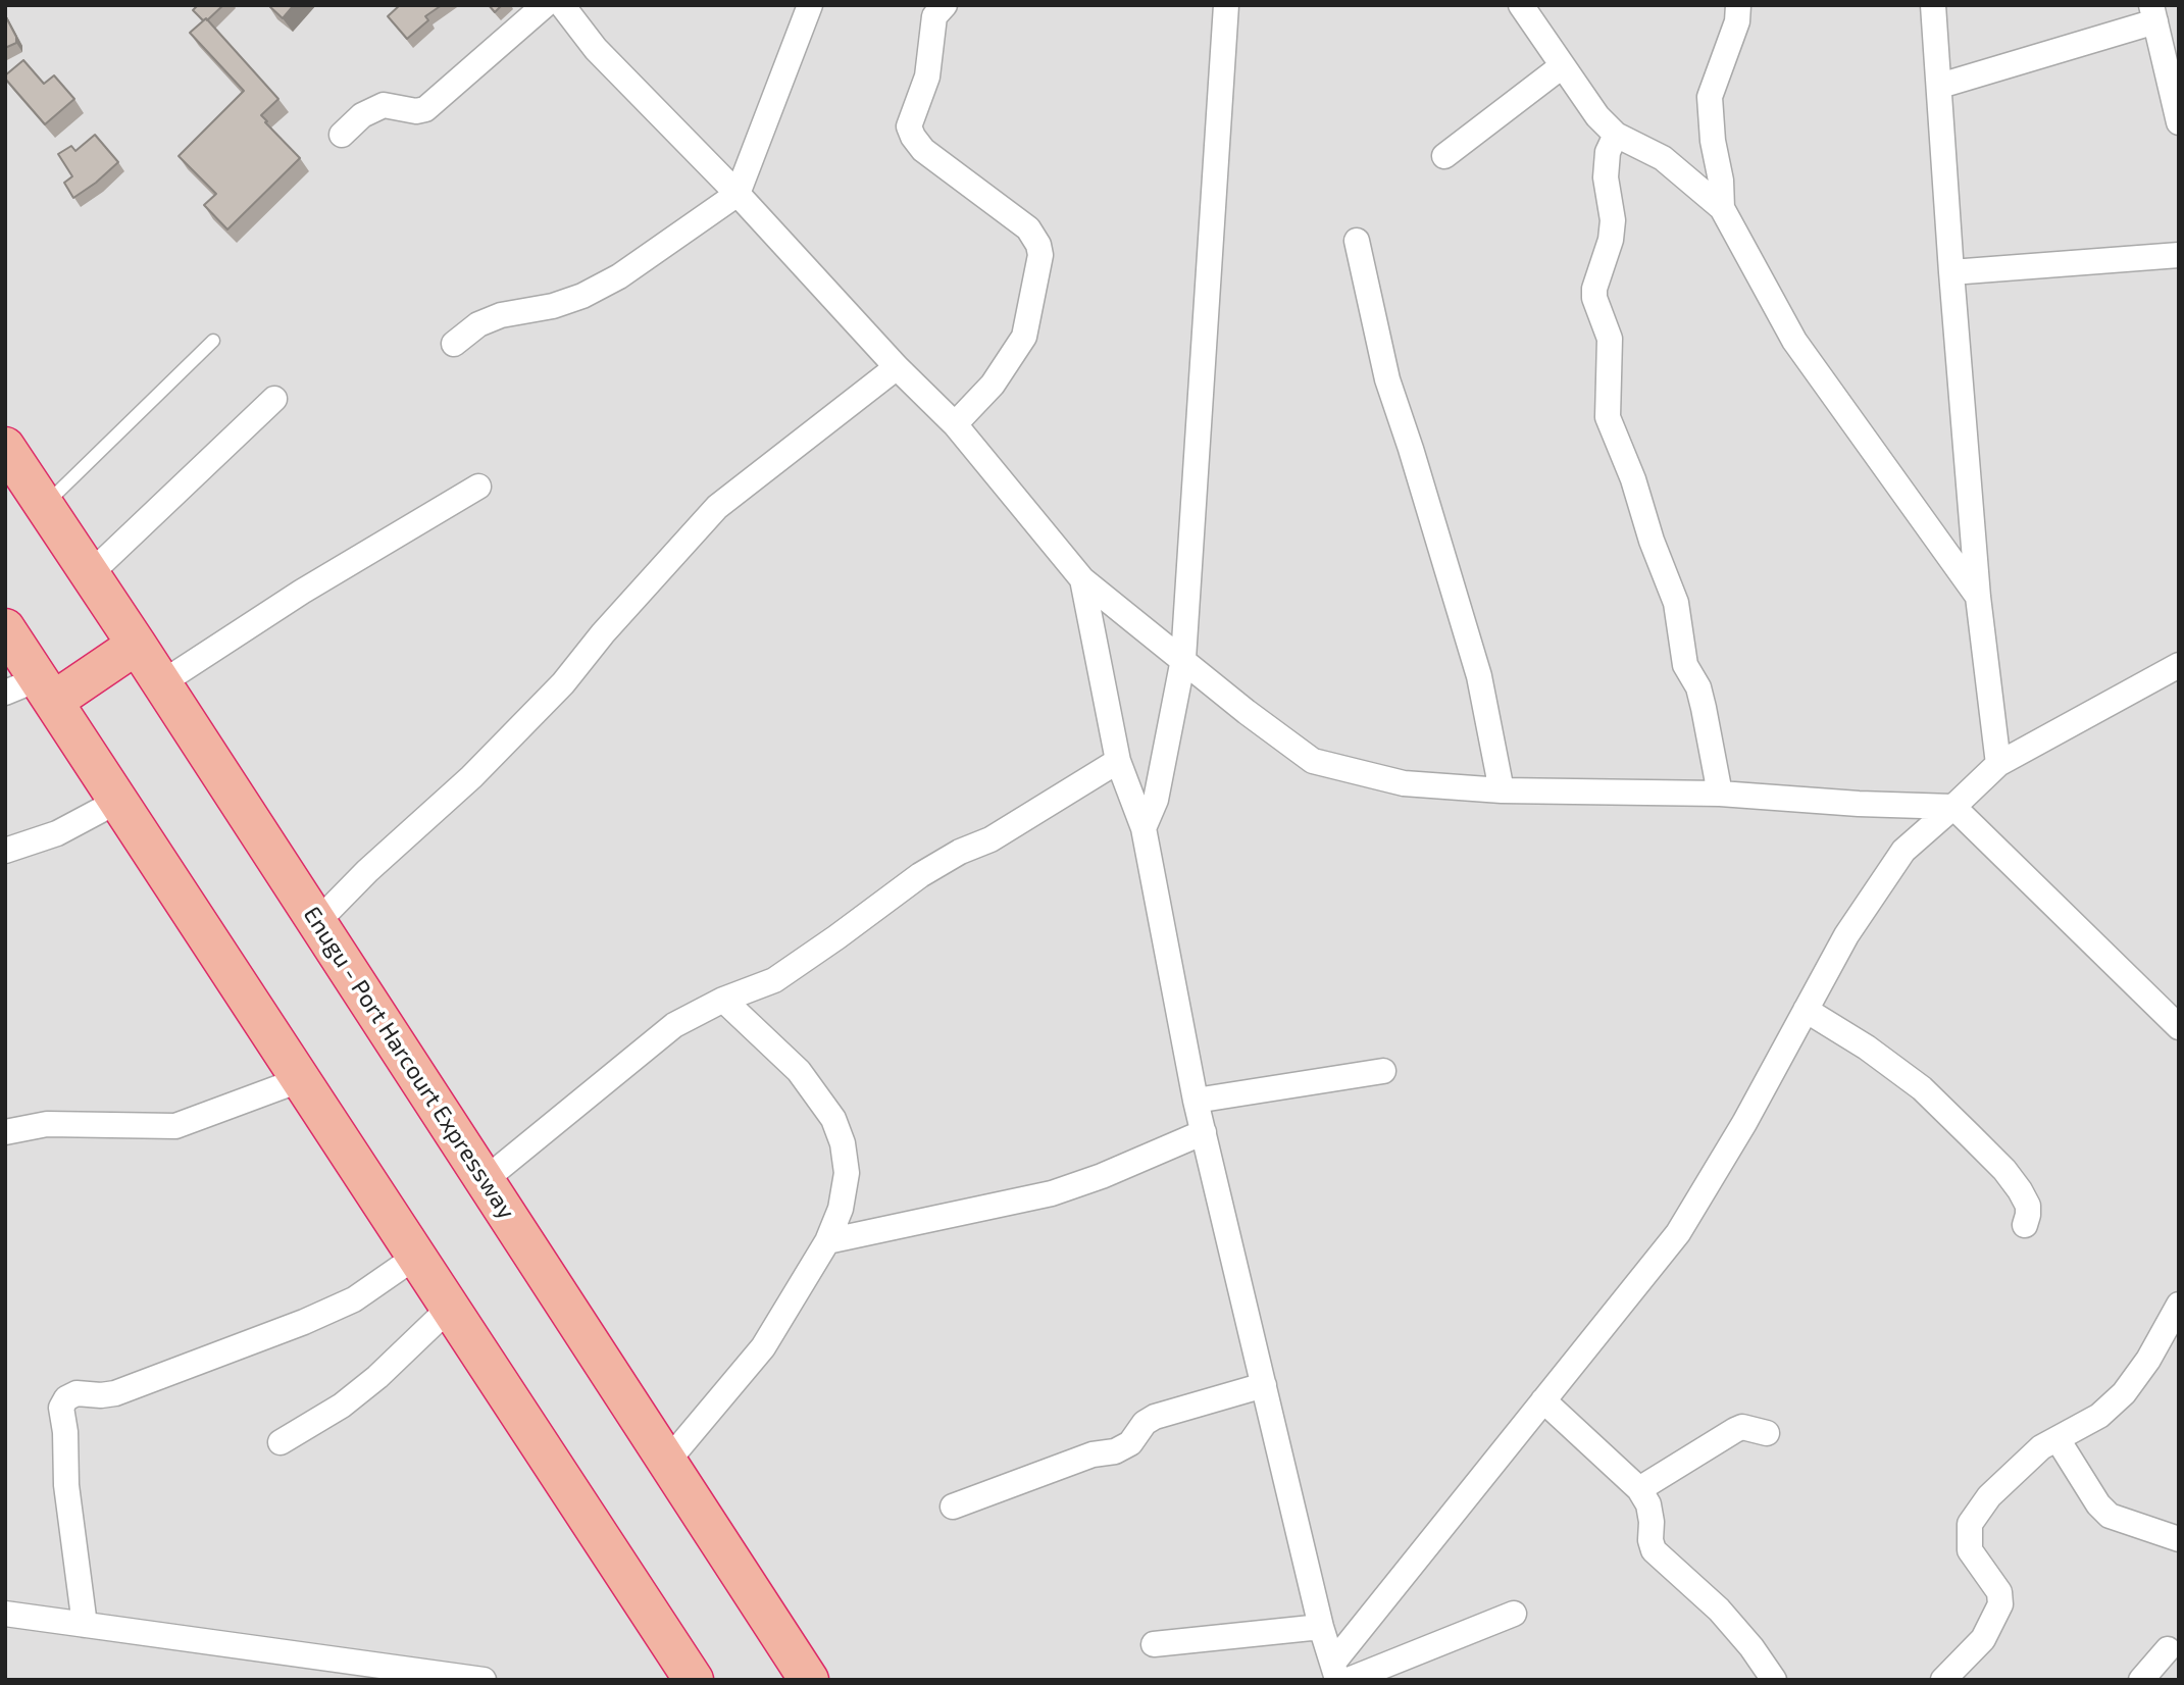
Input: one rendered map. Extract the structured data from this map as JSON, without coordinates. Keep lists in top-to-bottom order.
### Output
{
  "streets": {
    "highway": ["Enugu - Port Harcourt Expressway"]
  }
}
